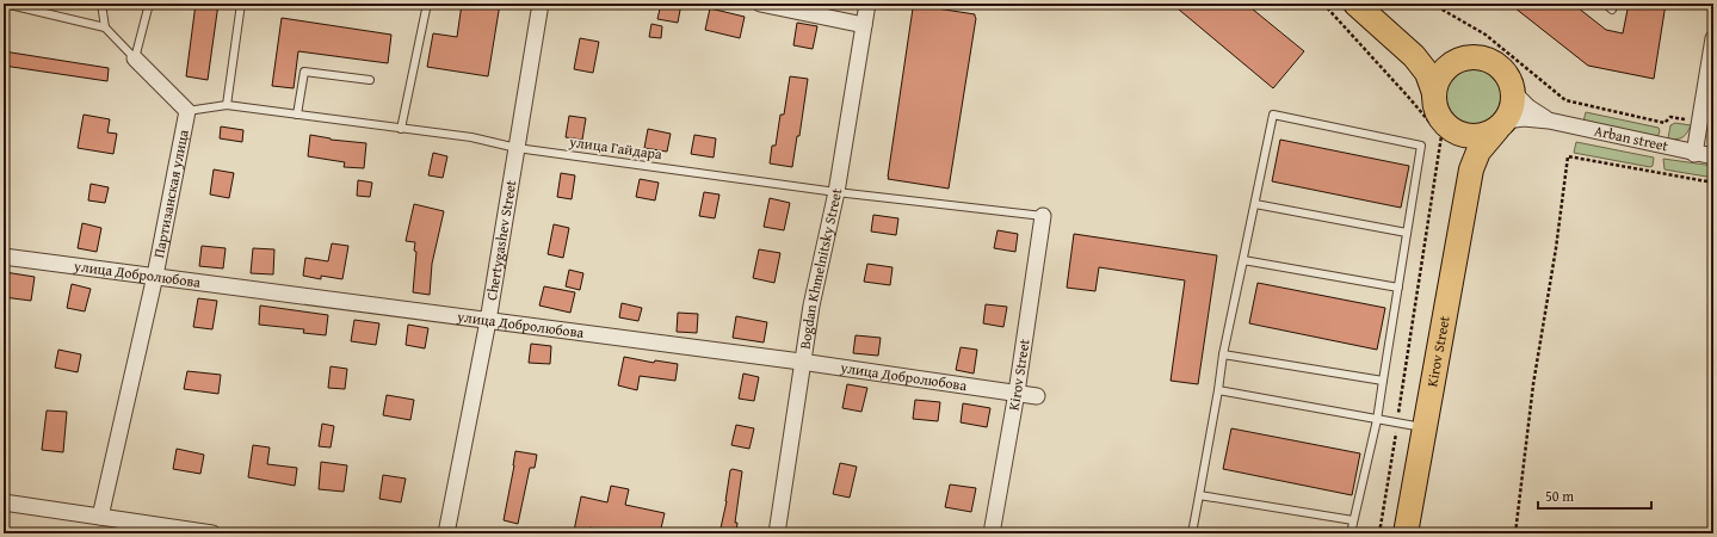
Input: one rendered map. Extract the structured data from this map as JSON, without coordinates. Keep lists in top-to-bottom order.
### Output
{
  "streets": {
    "main road": ["Kirov Street"],
    "street": [
      "Arban street",
      "Партизанская улица",
      "Chertygashev Street",
      "Bogdan Khmelnitsky Street",
      "улица Добролюбова"
    ],
    "lane": ["улица Гайдара"]
  },
  "crossings": [
    ["улица Гайдара", "Партизанская улица"],
    ["улица Гайдара", "Chertygashev Street"],
    ["улица Гайдара", "Bogdan Khmelnitsky Street"],
    ["улица Гайдара", "Kirov Street"],
    ["Партизанская улица", "улица Добролюбова"],
    ["Chertygashev Street", "улица Добролюбова"],
    ["Bogdan Khmelnitsky Street", "улица Добролюбова"],
    ["улица Добролюбова", "Kirov Street"]
  ],
  "scale_bar": "50 m"
}
